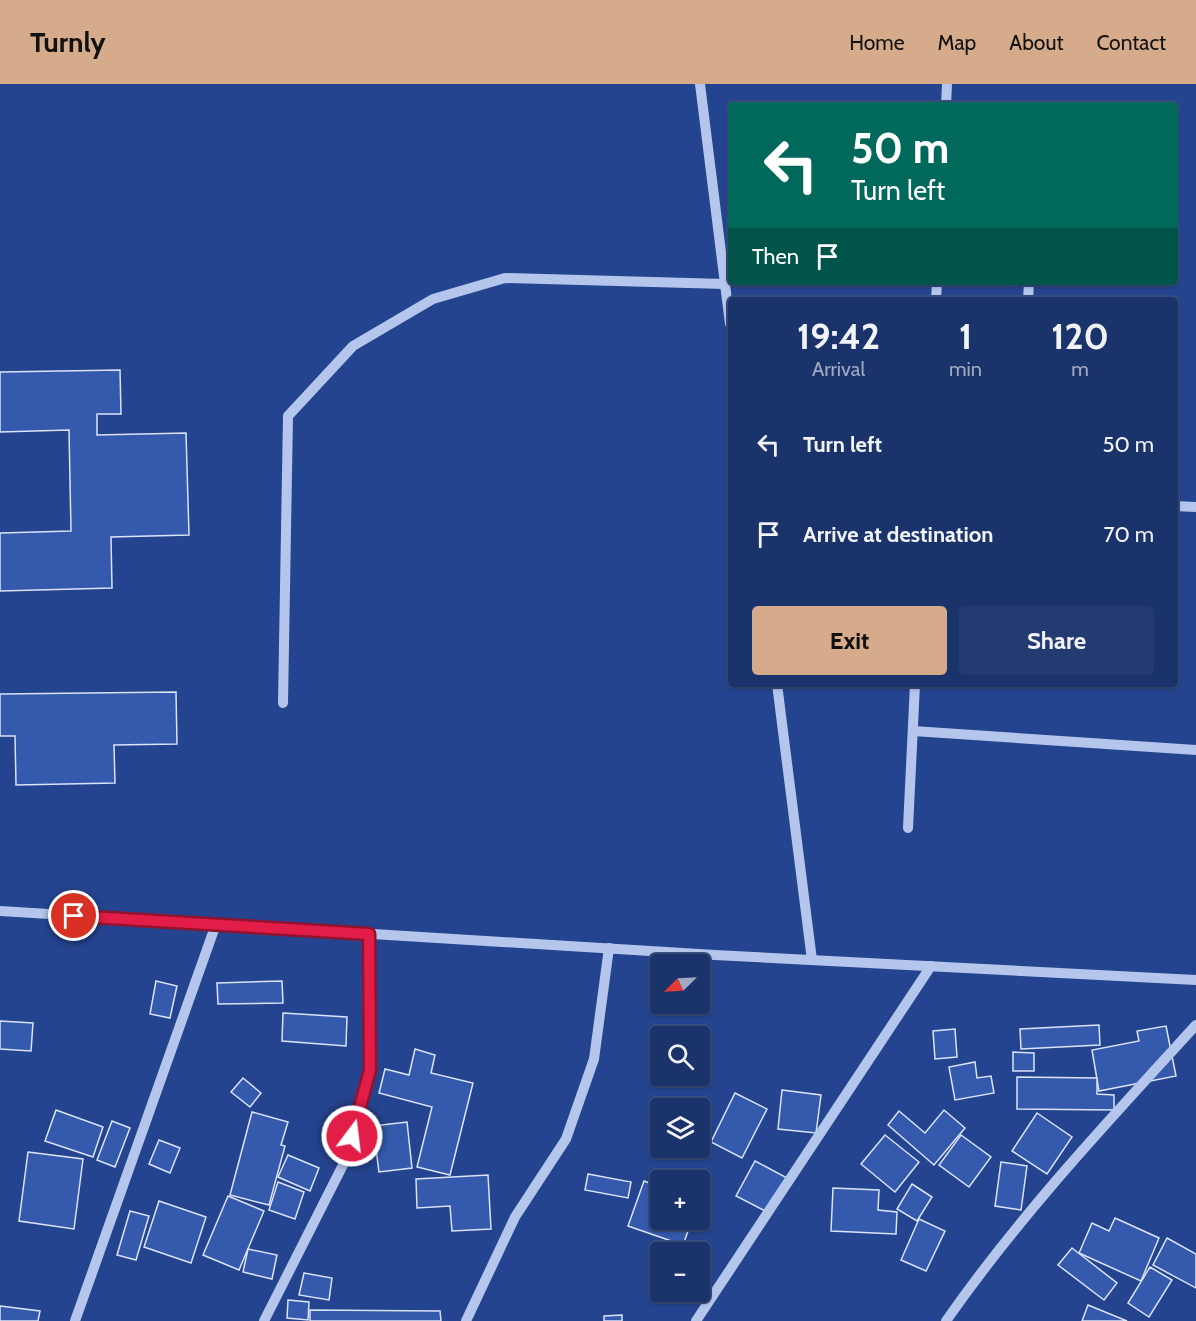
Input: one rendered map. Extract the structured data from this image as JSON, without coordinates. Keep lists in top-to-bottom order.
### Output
{
  "north": "bottom left",
  "page": {
    "header": "Turnly",
    "nav": [
      "Home",
      "Map",
      "About",
      "Contact"
    ],
    "turn": ["50 m", "Turn left"],
    "then": "Then",
    "eta": [
      "19:42",
      "Arrival",
      "1",
      "min",
      "120",
      "m"
    ],
    "list": [
      {
        "name": "Turn left",
        "value": "50 m"
      },
      {
        "name": "Arrive at destination",
        "value": "70 m"
      }
    ],
    "buttons": ["Exit", "Share"],
    "map_buttons": ["+", "−"]
  }
}
